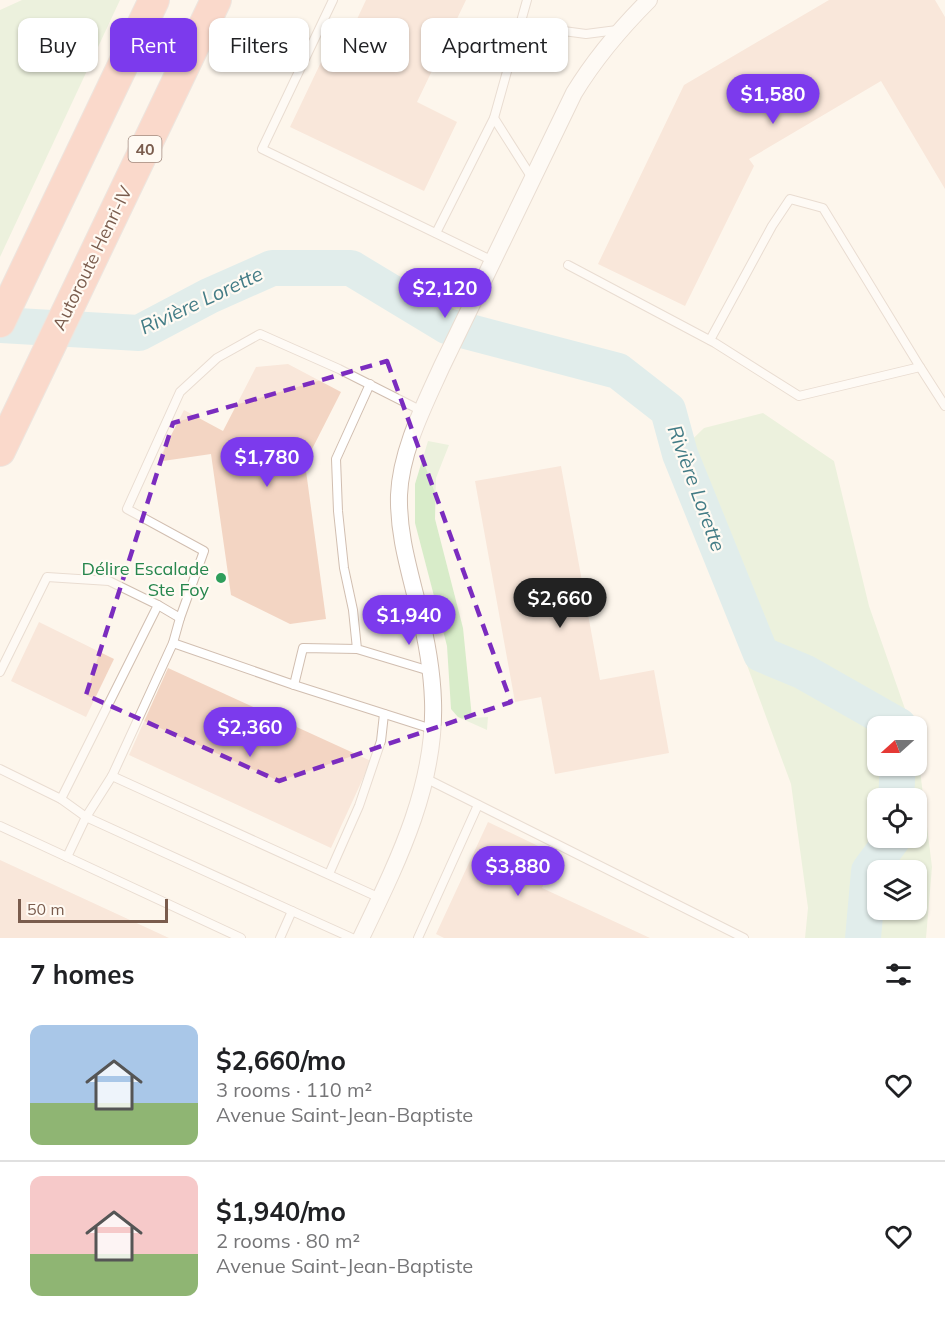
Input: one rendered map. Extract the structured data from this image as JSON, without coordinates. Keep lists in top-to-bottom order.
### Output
{
  "streets": {
    "highway": ["40", "Autoroute Henri-IV"]
  },
  "water": ["Rivière Lorette"],
  "places": ["Délire Escalade Ste Foy"],
  "scale_bar": "50 m",
  "north": "left",
  "page": {
    "chip": [
      "Buy",
      "Rent",
      "Filters",
      "New",
      "Apartment"
    ],
    "price": [
      "$1,580",
      "$2,120",
      "$1,780",
      "$2,660",
      "$1,940",
      "$2,360",
      "$3,880"
    ],
    "scale": "50 m",
    "heading": "7 homes",
    "list": [
      {
        "name": "$2,660/mo",
        "note": "3 rooms · 110 m² · Avenue Saint-Jean-Baptiste"
      },
      {
        "name": "$1,940/mo",
        "note": "2 rooms · 80 m² · Avenue Saint-Jean-Baptiste"
      }
    ]
  }
}
